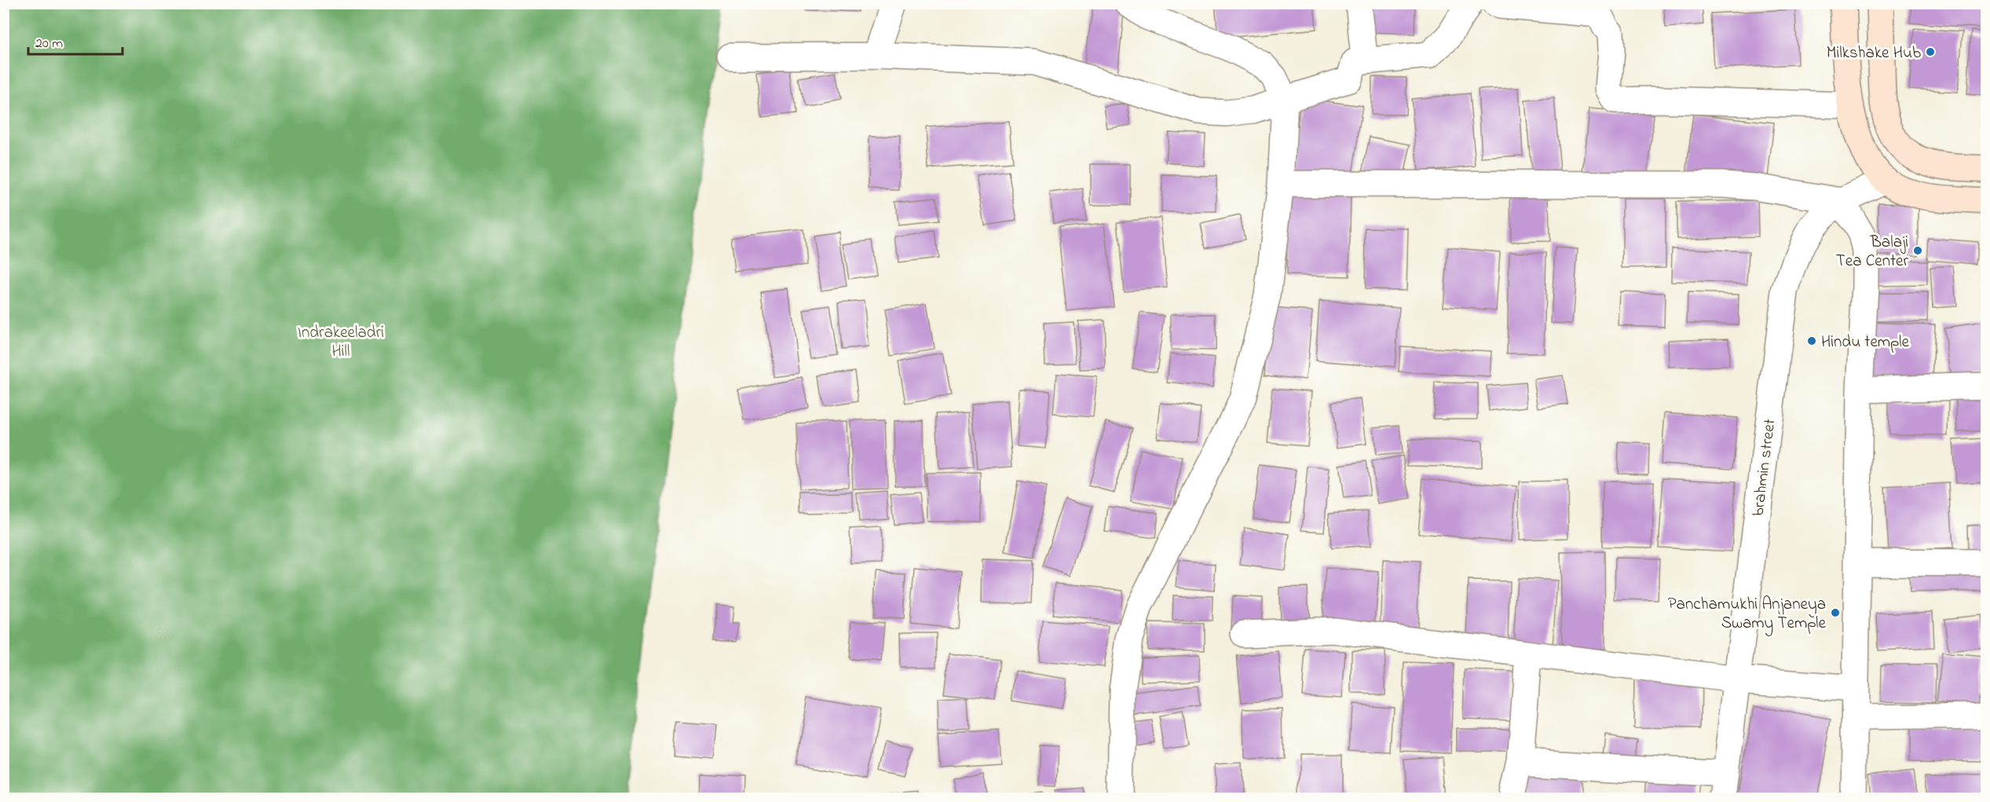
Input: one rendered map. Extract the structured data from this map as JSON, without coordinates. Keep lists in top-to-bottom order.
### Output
{
  "streets": {
    "street": ["brahmin street"]
  },
  "parks": ["Indrakeeladri Hill"],
  "places": [
    "Milkshake Hub",
    "Balaji Tea Center",
    "Hindu temple",
    "Panchamukhi Anjaneya Swamy Temple"
  ],
  "scale_bar": "20 m"
}
